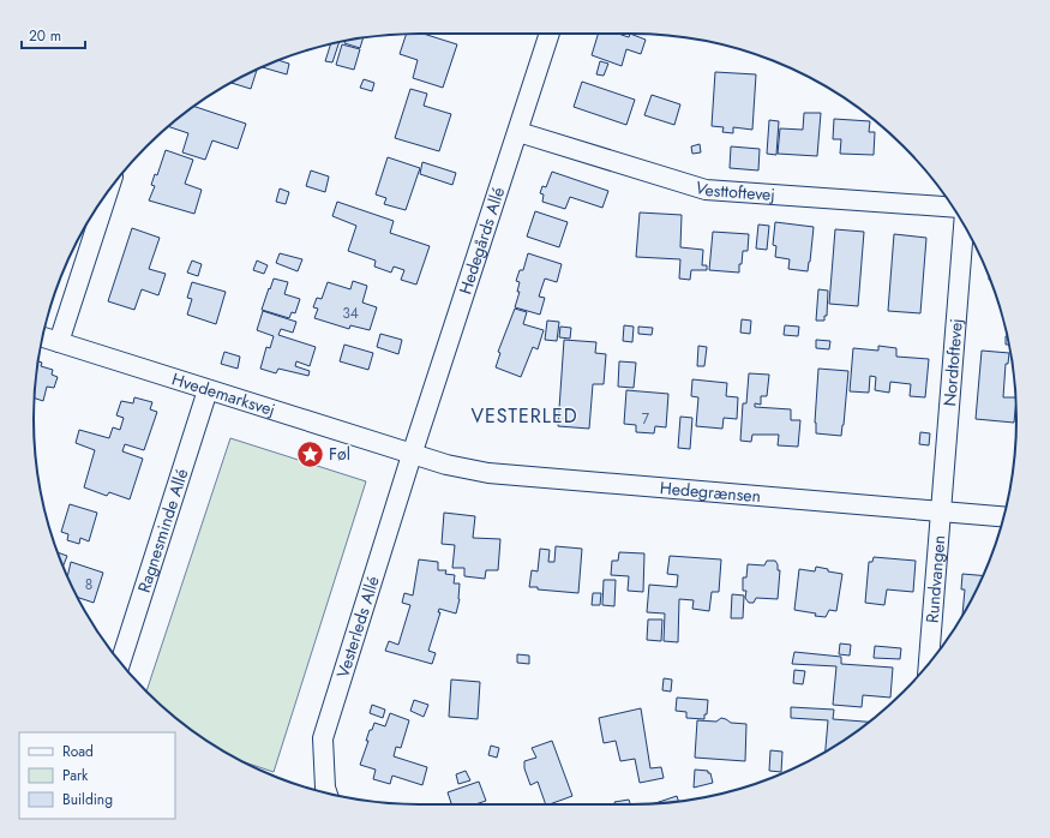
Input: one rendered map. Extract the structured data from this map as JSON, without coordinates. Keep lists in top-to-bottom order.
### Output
{
  "streets": {
    "street": [
      "Vesttoftevej",
      "Hedegårds Allé",
      "Nordtoftevej",
      "Hvedemarksvej",
      "Hedegrænsen",
      "Ragnesminde Allé",
      "Rundvangen",
      "Vesterleds Allé"
    ]
  },
  "crossings": [
    ["Vesttoftevej", "Hedegårds Allé"],
    ["Hedegårds Allé", "Hvedemarksvej"],
    ["Hedegårds Allé", "Hedegrænsen"],
    ["Hedegårds Allé", "Vesterleds Allé"],
    ["Nordtoftevej", "Hedegrænsen"],
    ["Nordtoftevej", "Rundvangen"],
    ["Hvedemarksvej", "Hedegrænsen"],
    ["Hvedemarksvej", "Ragnesminde Allé"],
    ["Hvedemarksvej", "Vesterleds Allé"],
    ["Hedegrænsen", "Rundvangen"],
    ["Hedegrænsen", "Vesterleds Allé"]
  ],
  "districts": ["VESTERLED"],
  "places": {
    "place": ["Føl"]
  },
  "house_numbers": ["34", "7", "8"],
  "legend": ["Road", "Park", "Building"],
  "scale_bar": "20 m"
}
